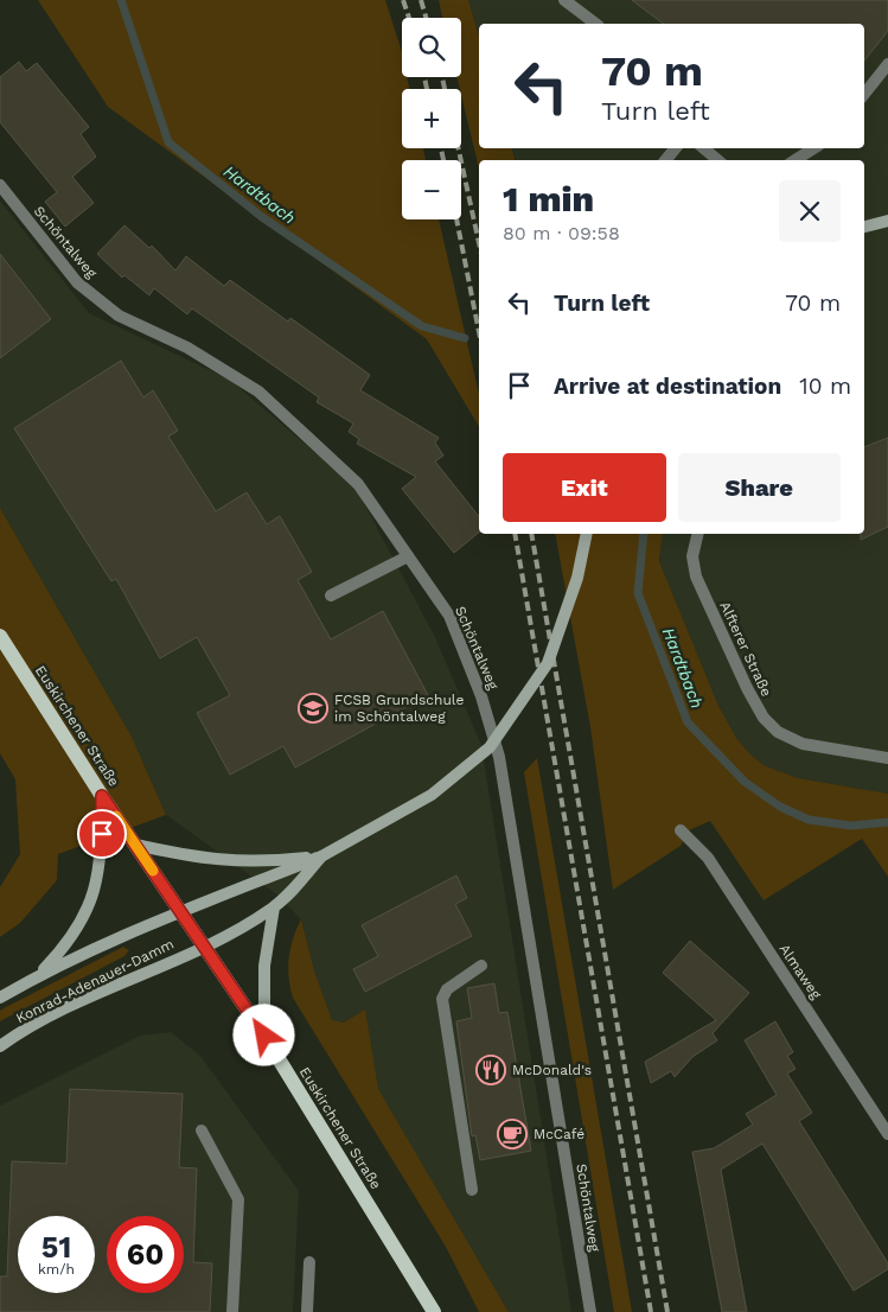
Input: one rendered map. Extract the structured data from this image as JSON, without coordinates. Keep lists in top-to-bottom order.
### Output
{
  "streets": {
    "main road": ["Euskirchener Straße", "Konrad-Adenauer-Damm"],
    "street": ["Schöntalweg", "Alfterer Straße", "Almaweg"]
  },
  "crossings": [
    ["Euskirchener Straße", "Konrad-Adenauer-Damm"]
  ],
  "water": ["Hardtbach"],
  "places": {
    "school or university": ["FCSB Grundschule im Schöntalweg"],
    "restaurant": ["McDonald's"],
    "cafe": ["McCafé"]
  },
  "page": {
    "map_buttons": ["+", "−"],
    "turn": ["70 m", "Turn left"],
    "heading": ["1 min", "80 m · 09:58"],
    "list": [
      {
        "name": "Turn left",
        "value": "70 m"
      },
      {
        "name": "Arrive at destination",
        "value": "10 m"
      }
    ],
    "buttons": ["Exit", "Share"],
    "speed": "51 km/h",
    "limit": "60"
  }
}
